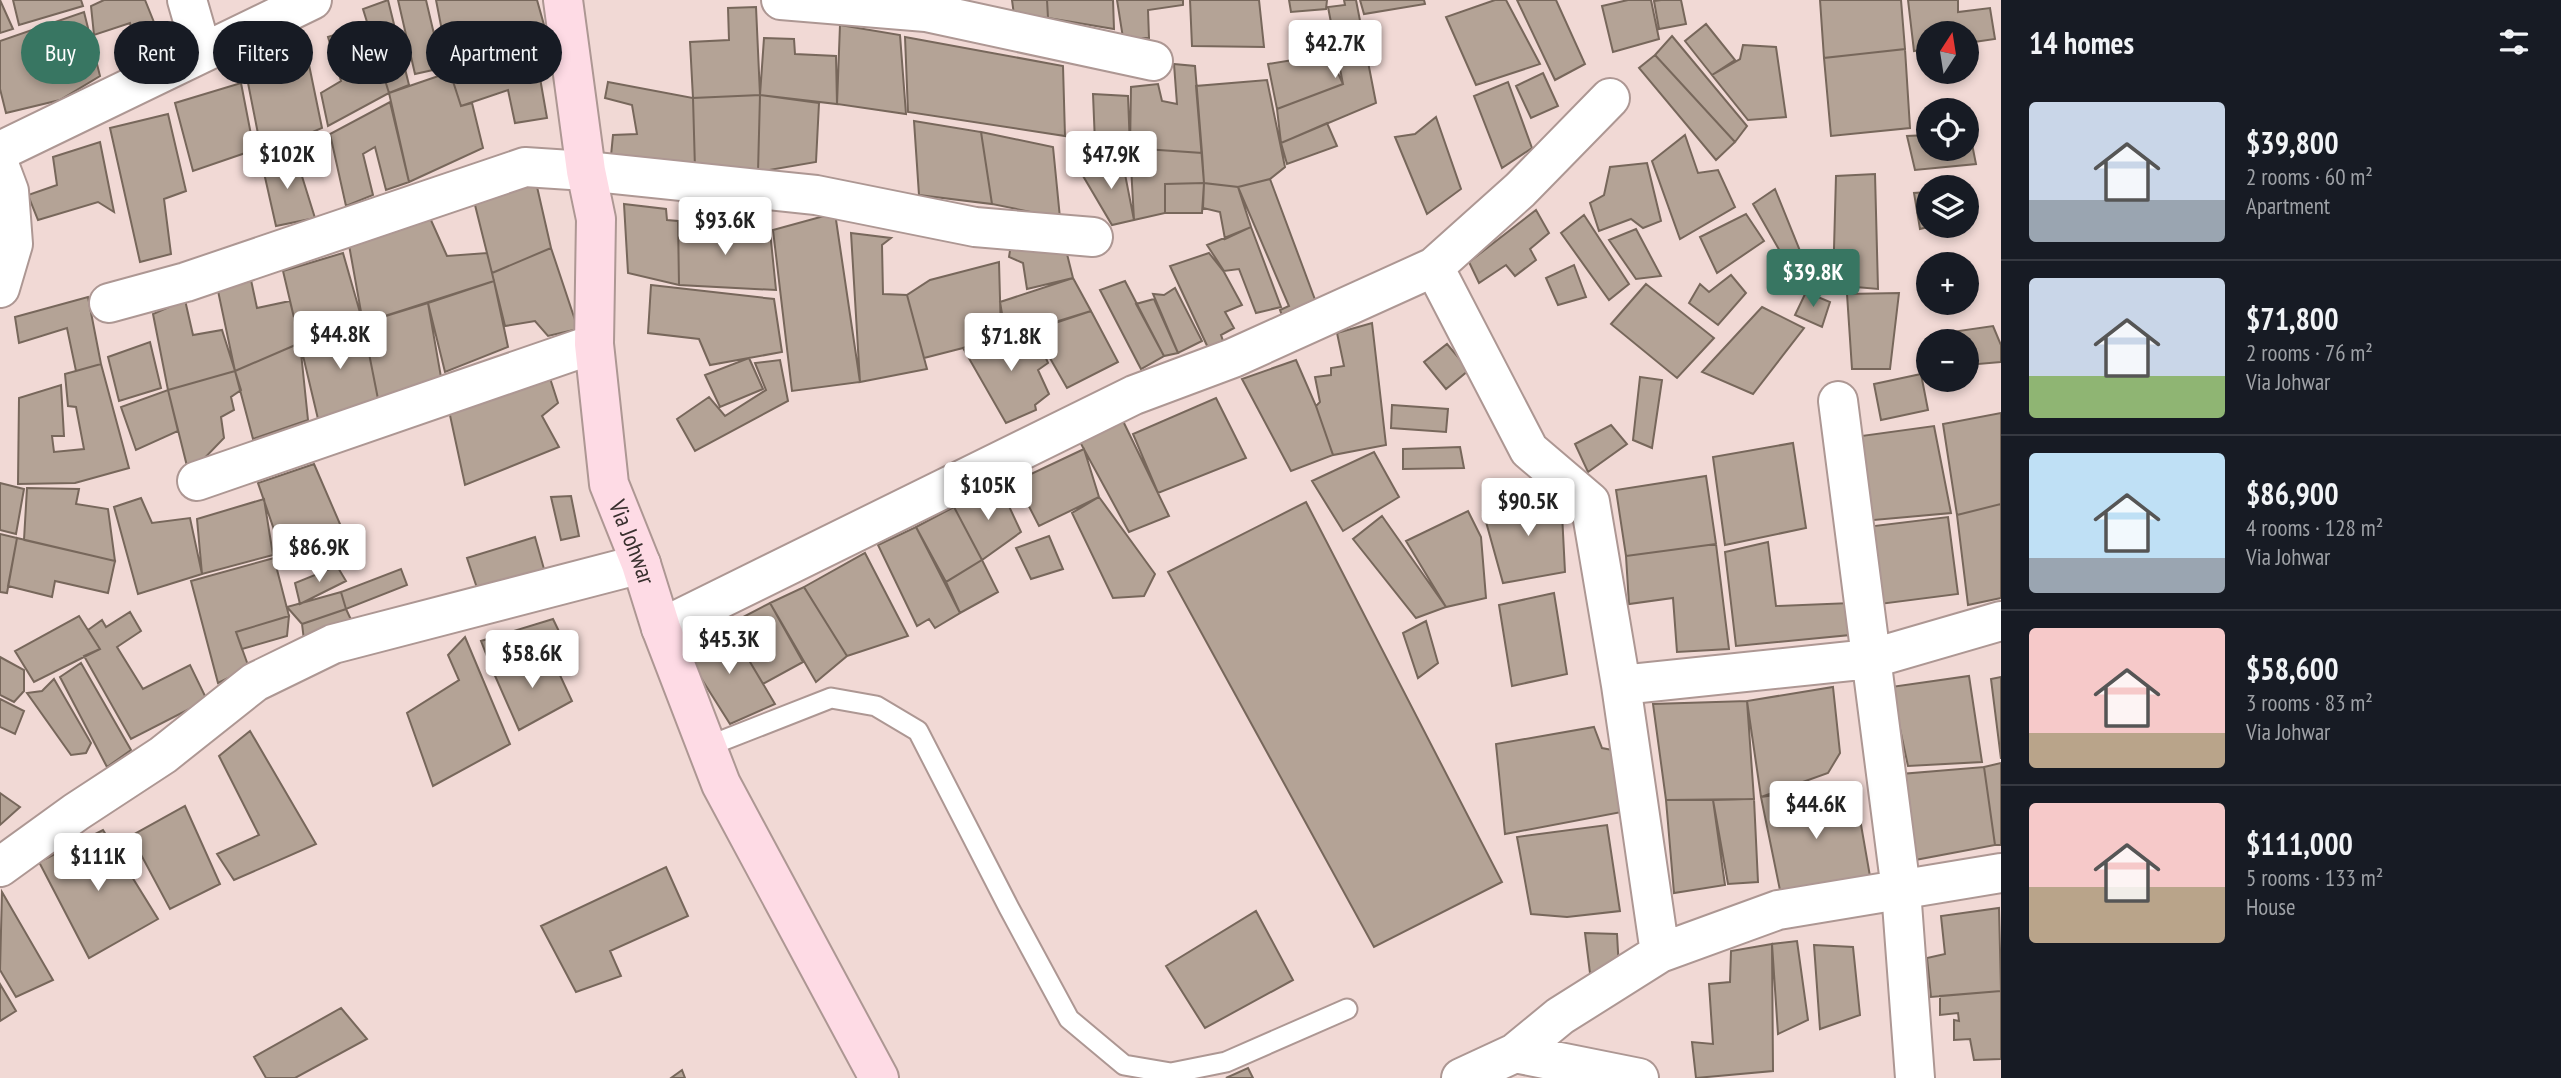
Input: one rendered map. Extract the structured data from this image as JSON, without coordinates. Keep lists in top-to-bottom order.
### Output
{
  "streets": {
    "street": ["Via Johwar"]
  },
  "north": "top",
  "page": {
    "heading": "14 homes",
    "price": [
      "$42.7K",
      "$102K",
      "$47.9K",
      "$93.6K",
      "$39.8K",
      "$44.8K",
      "$71.8K",
      "$105K",
      "$90.5K",
      "$86.9K",
      "$45.3K",
      "$58.6K",
      "$44.6K",
      "$111K"
    ],
    "map_buttons": ["+", "−"],
    "chip": [
      "Buy",
      "Rent",
      "Filters",
      "New",
      "Apartment"
    ],
    "list": [
      {
        "name": "$39,800",
        "note": "2 rooms · 60 m² · Apartment"
      },
      {
        "name": "$71,800",
        "note": "2 rooms · 76 m² · Via Johwar"
      },
      {
        "name": "$86,900",
        "note": "4 rooms · 128 m² · Via Johwar"
      },
      {
        "name": "$58,600",
        "note": "3 rooms · 83 m² · Via Johwar"
      },
      {
        "name": "$111,000",
        "note": "5 rooms · 133 m² · House"
      }
    ]
  }
}
